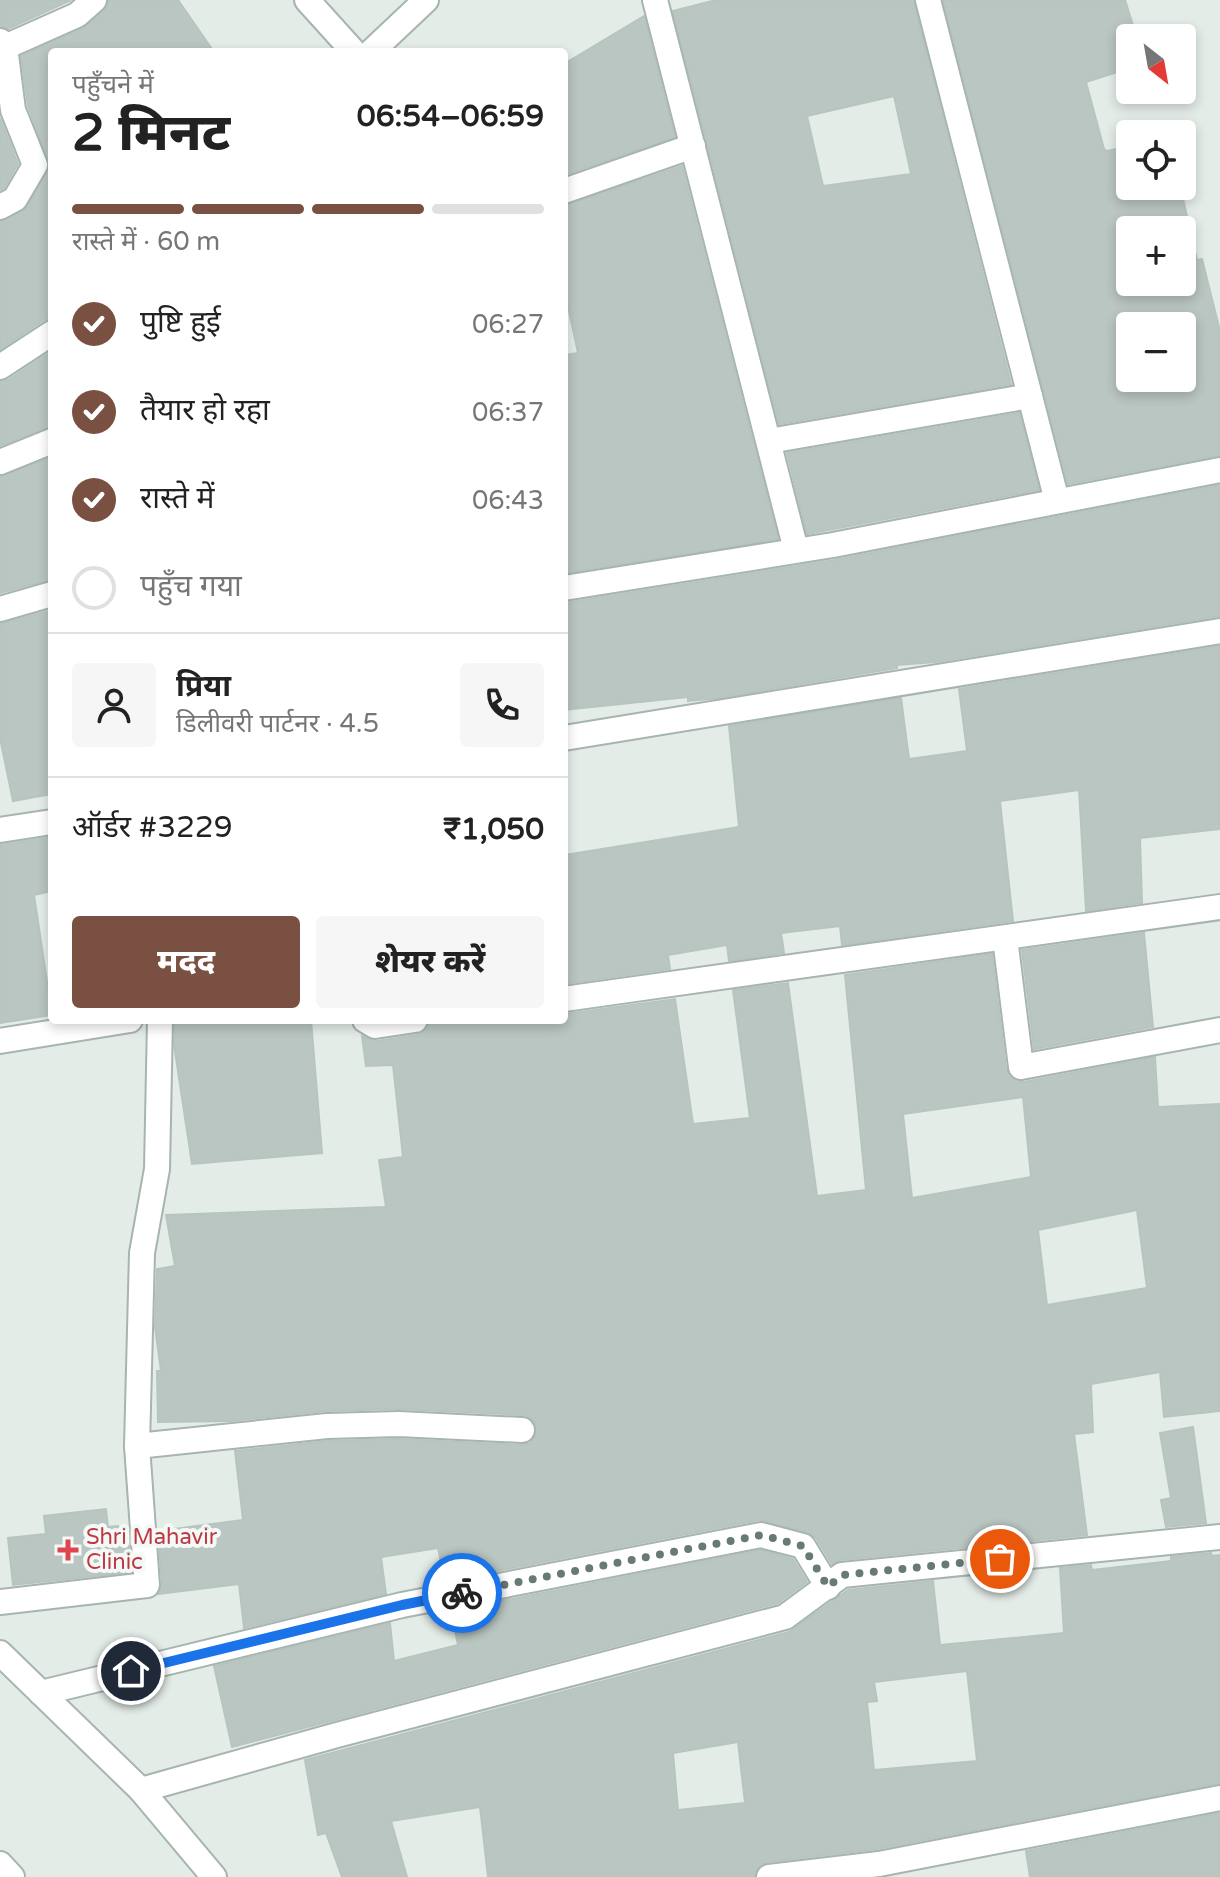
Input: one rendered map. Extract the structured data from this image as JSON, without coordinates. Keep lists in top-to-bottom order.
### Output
{
  "places": {
    "health": ["Shri Mahavir Clinic"]
  },
  "north": "bottom right",
  "page": {
    "map_buttons": ["+", "−"],
    "heading": ["2 मिनट", "पहुँचने में", "06:54–06:59"],
    "panel": [
      "प्रिया",
      "डिलीवरी पार्टनर · 4.5",
      "ऑर्डर #3229",
      "₹1,050"
    ],
    "bar": "रास्ते में · 60 m",
    "list": [
      ["पुष्टि हुई", "06:27"],
      ["तैयार हो रहा", "06:37"],
      ["रास्ते में", "06:43"],
      "पहुँच गया"
    ],
    "buttons": ["मदद", "शेयर करें"]
  }
}
